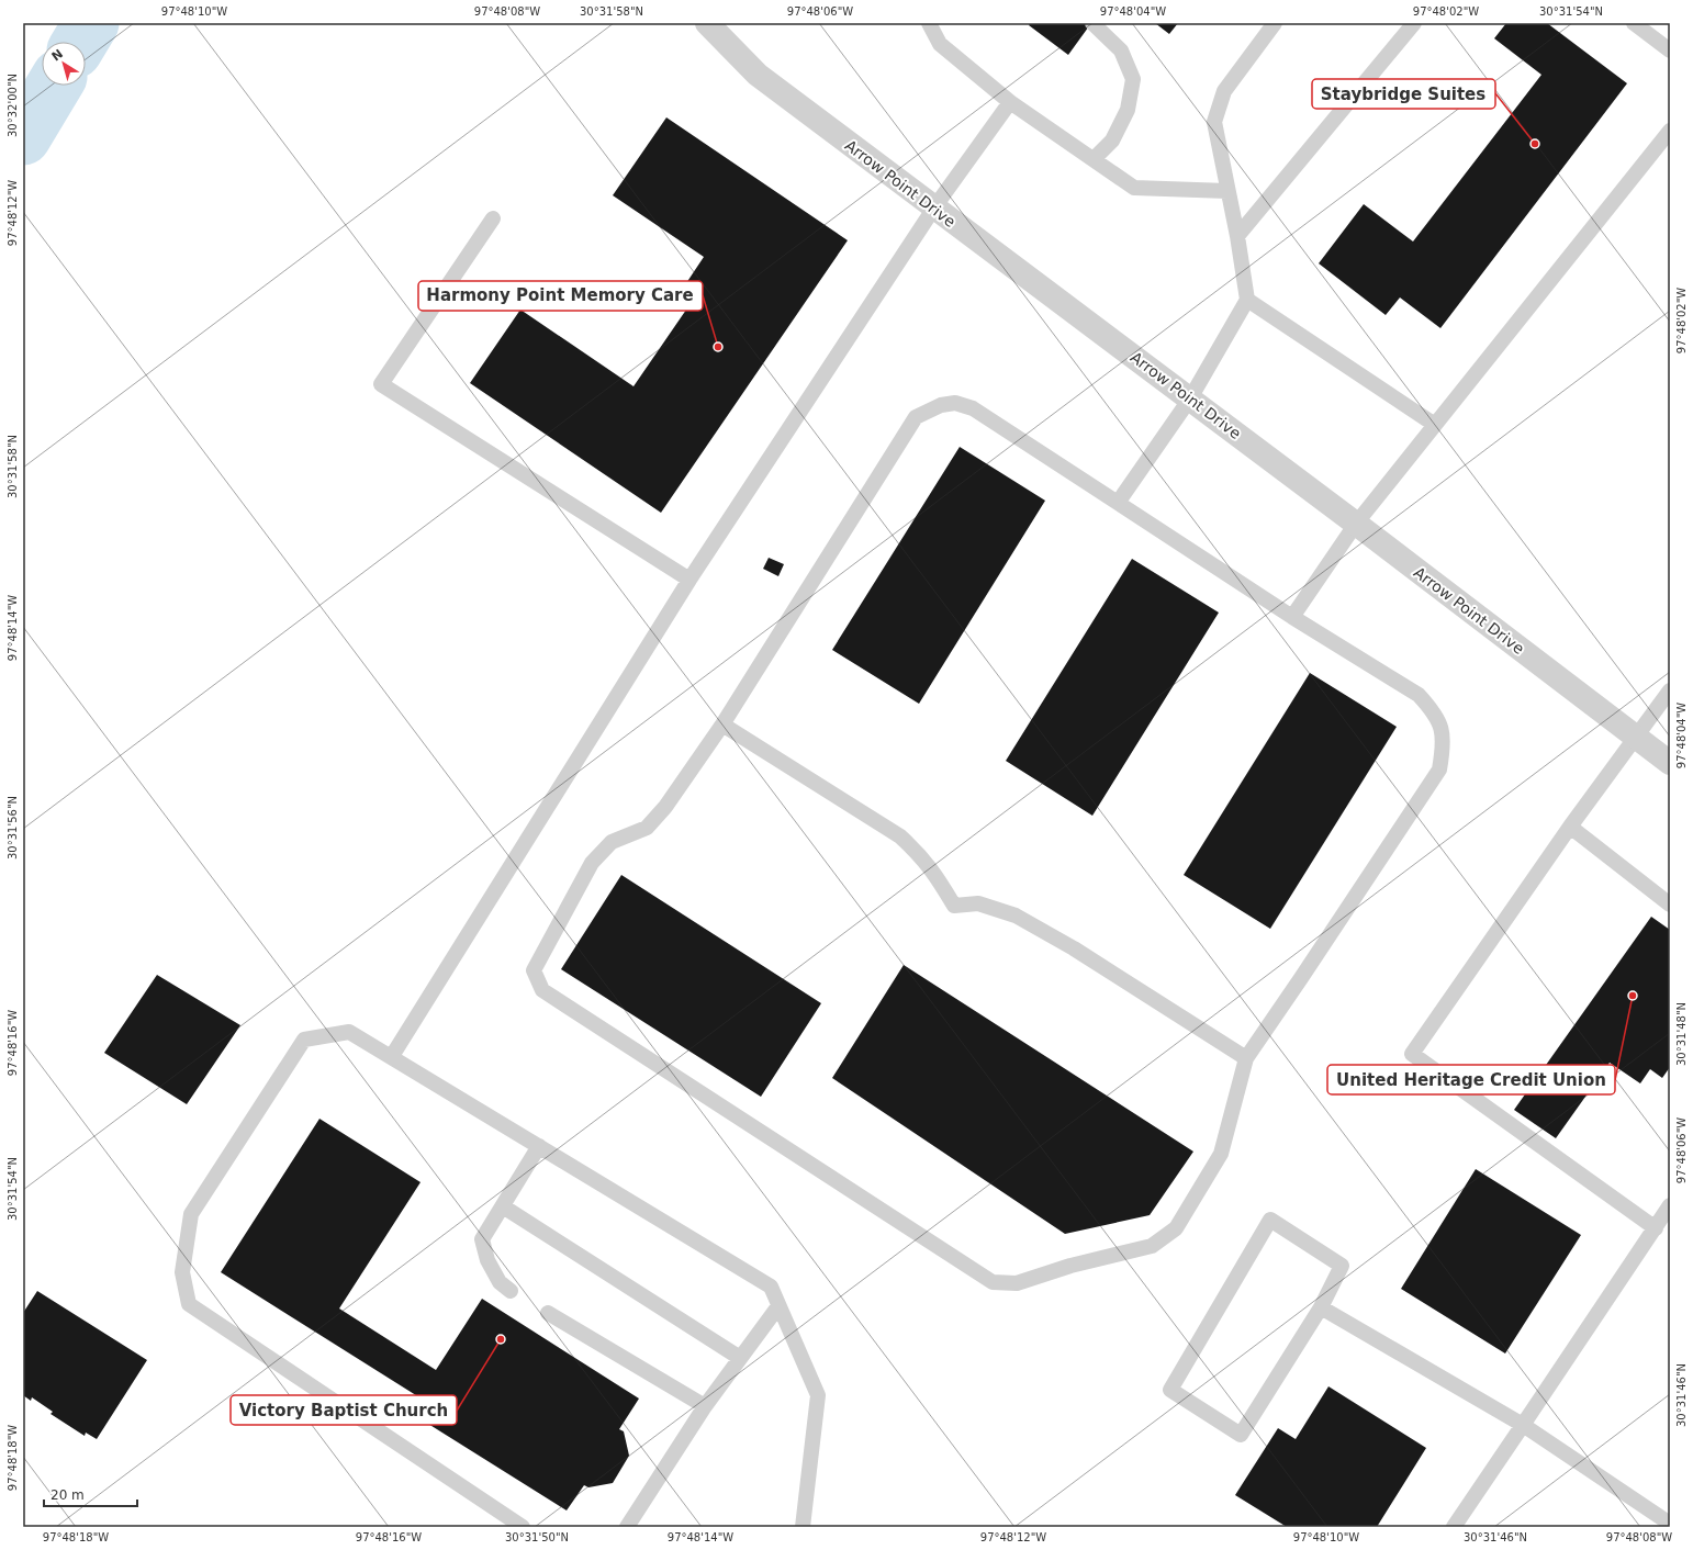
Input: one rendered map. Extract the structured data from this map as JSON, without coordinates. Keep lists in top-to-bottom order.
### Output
{
  "streets": {
    "street": ["Arrow Point Drive"]
  },
  "places": [
    "Staybridge Suites",
    "Harmony Point Memory Care",
    "United Heritage Credit Union",
    "Victory Baptist Church"
  ],
  "scale_bar": "20 m",
  "north": "top left",
  "coordinates": [
    "97°48'10\"W",
    "97°48'08\"W",
    "30°31'58\"N",
    "97°48'06\"W",
    "97°48'04\"W",
    "97°48'02\"W",
    "30°31'54\"N",
    "30°32'00\"N",
    "97°48'12\"W",
    "97°48'14\"W",
    "30°31'56\"N",
    "30°31'48\"N",
    "97°48'16\"W",
    "30°31'46\"N",
    "97°48'18\"W",
    "30°31'50\"N"
  ]
}
